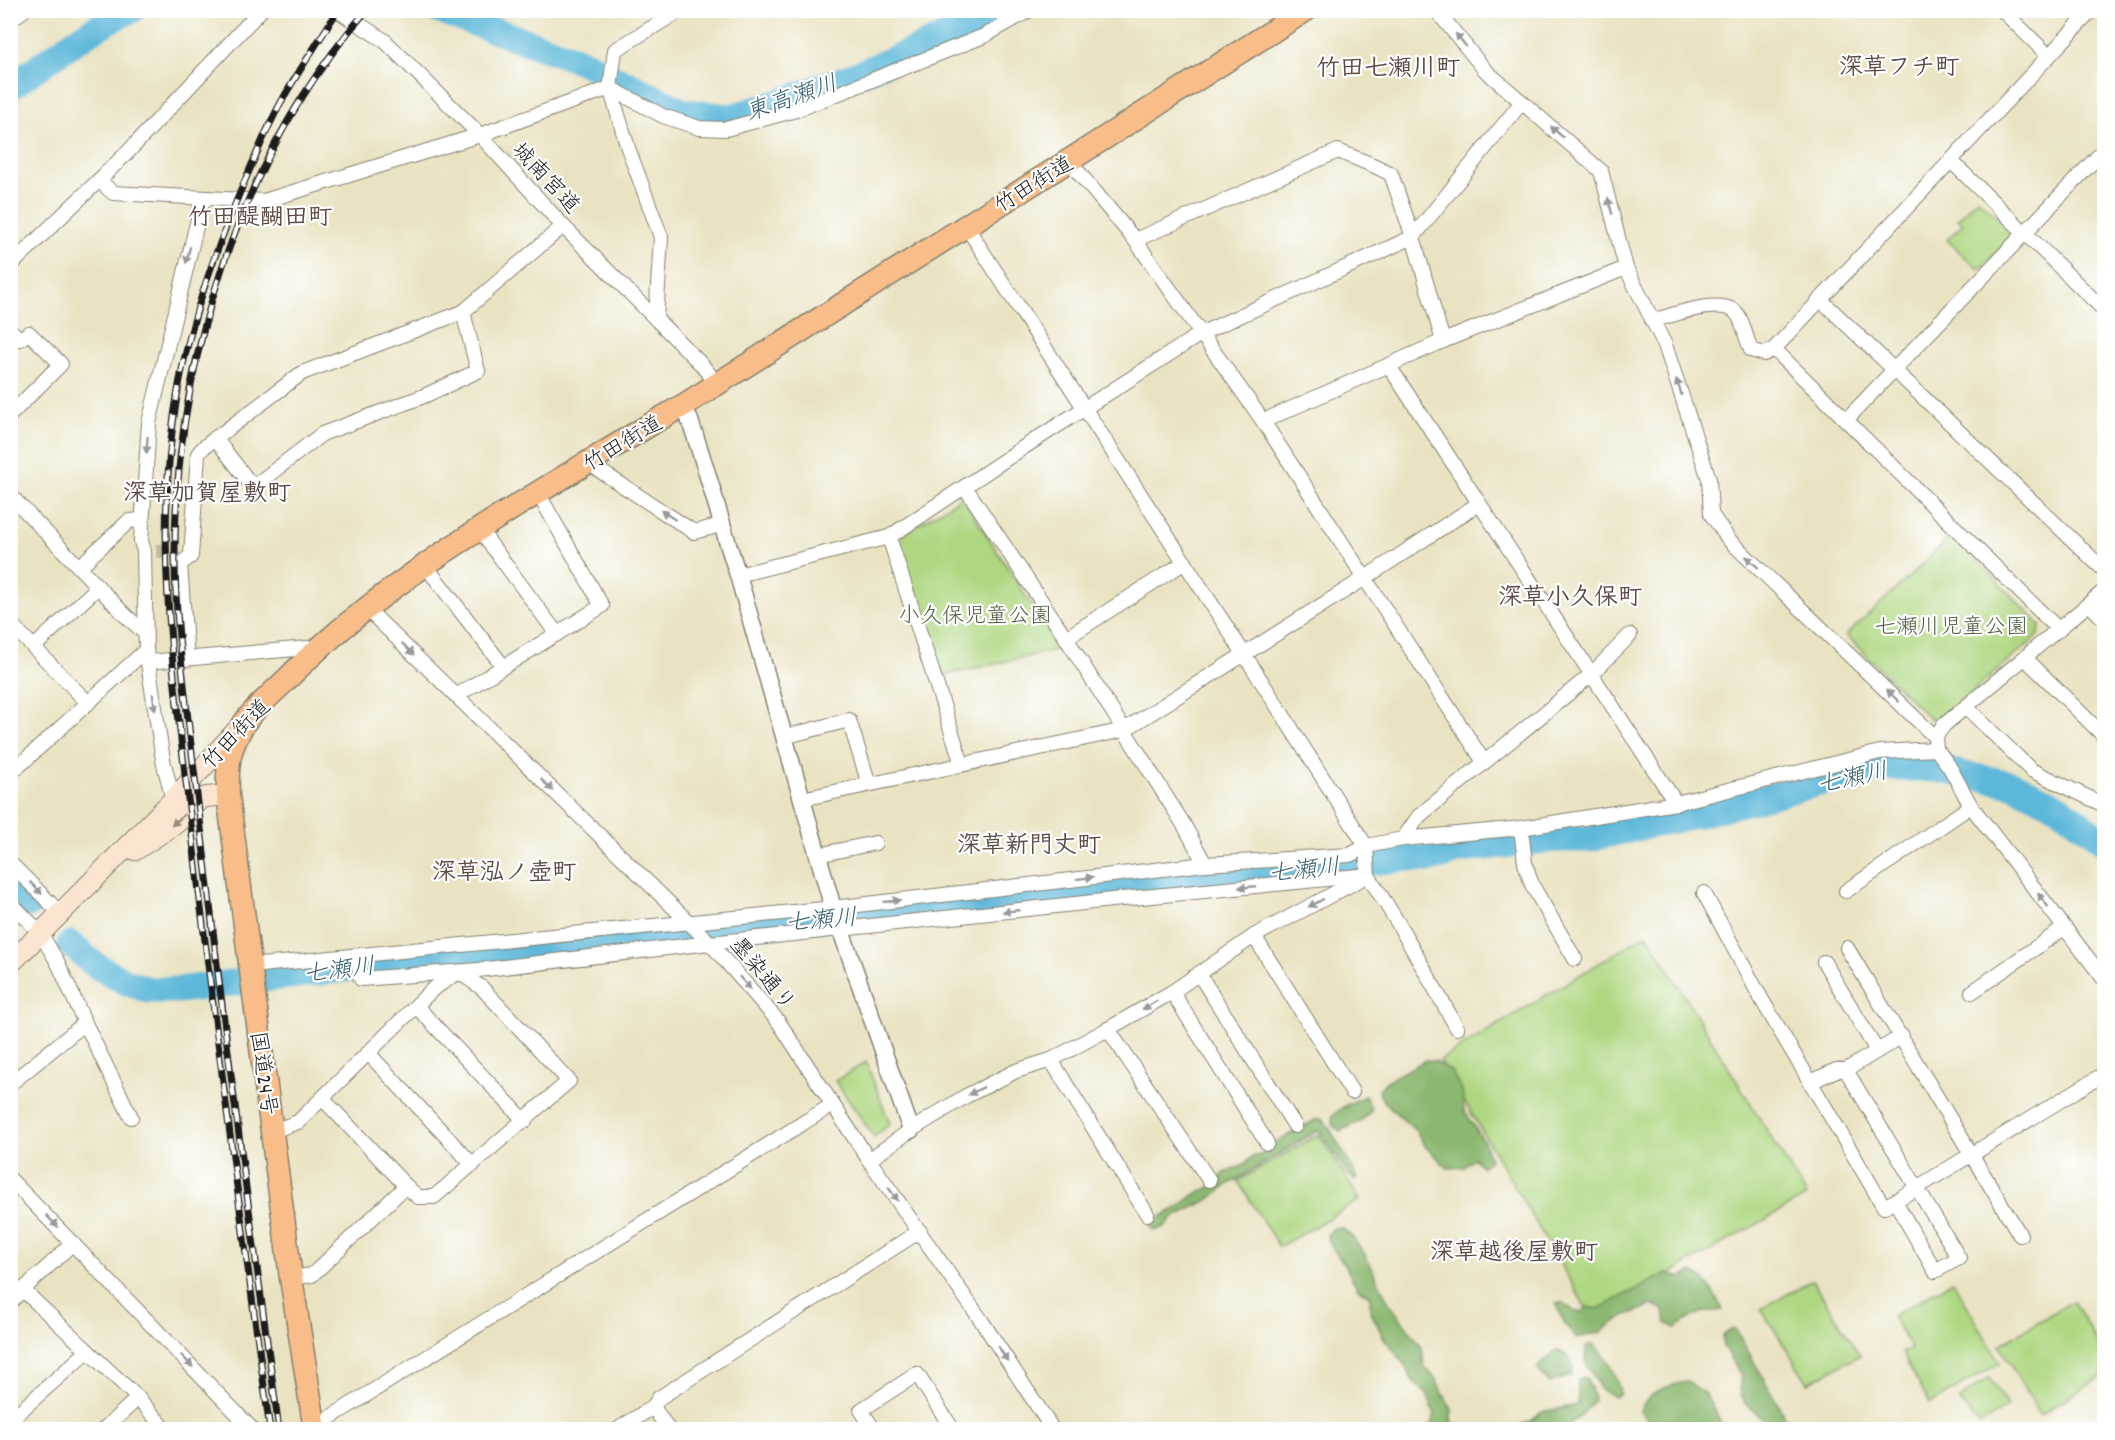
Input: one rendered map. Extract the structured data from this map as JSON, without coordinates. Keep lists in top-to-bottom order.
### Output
{
  "streets": {
    "highway": ["竹田街道", "国道24号"],
    "street": ["城南宮道", "墨染通り"]
  },
  "crossings": [
    ["城南宮道", "竹田街道"],
    ["竹田街道", "墨染通り"],
    ["竹田街道", "国道24号"]
  ],
  "districts": [
    "深草フチ町",
    "竹田七瀬川町",
    "竹田醍醐田町",
    "深草加賀屋敷町",
    "深草小久保町",
    "深草新門丈町",
    "深草泓ノ壺町",
    "深草越後屋敷町"
  ],
  "water": ["東高瀬川", "七瀬川"],
  "parks": ["小久保児童公園", "七瀬川児童公園"]
}
